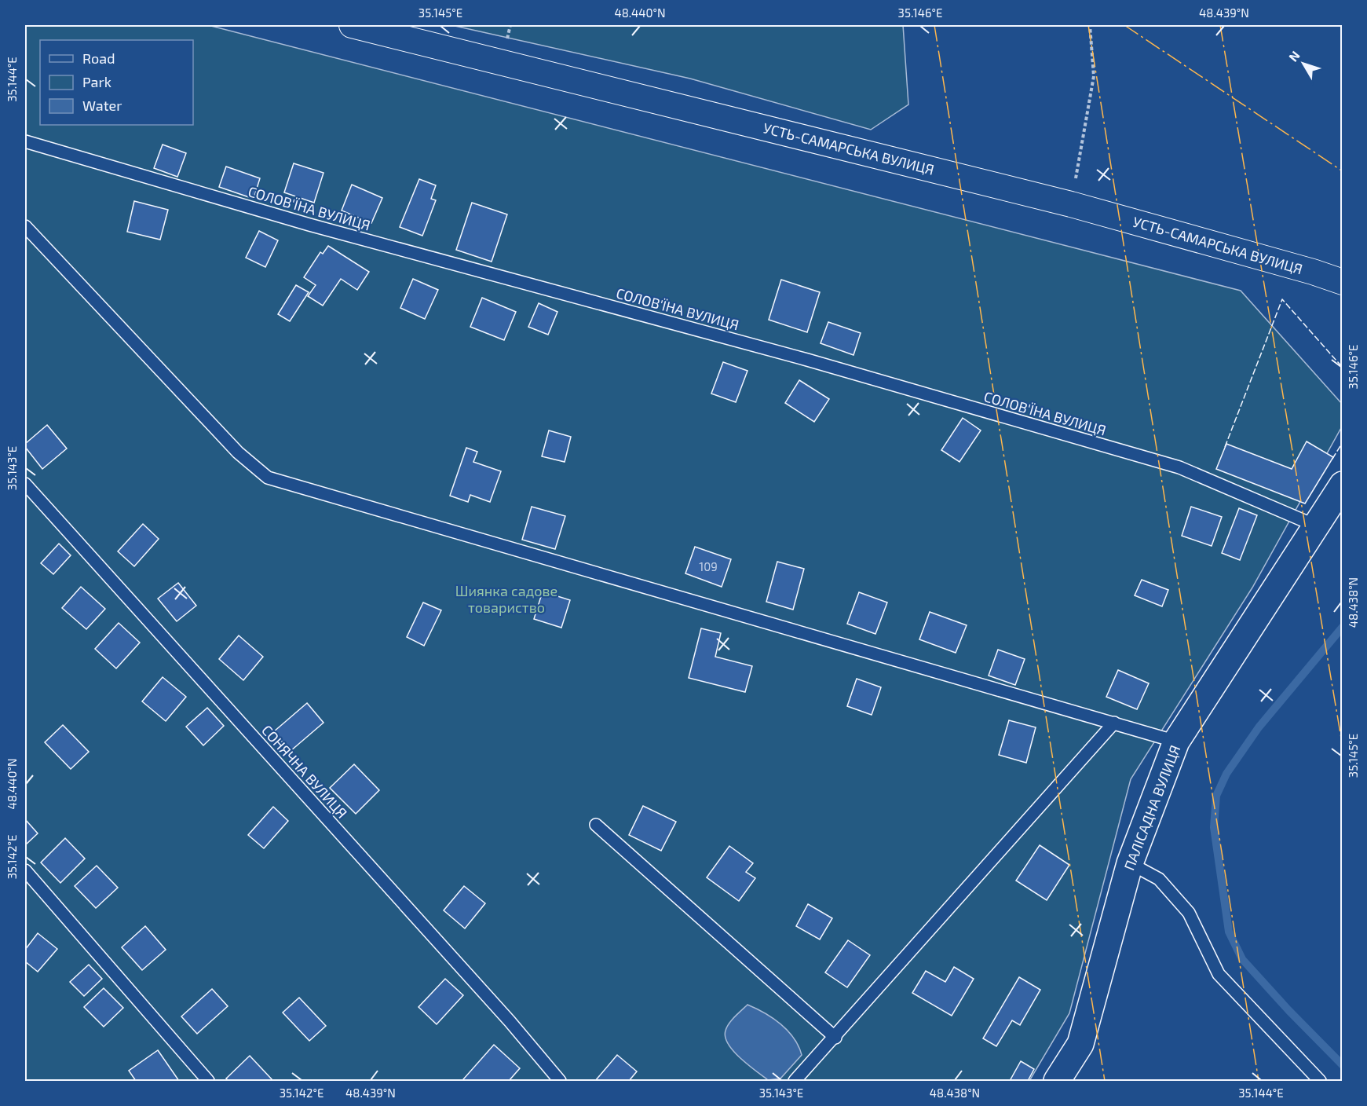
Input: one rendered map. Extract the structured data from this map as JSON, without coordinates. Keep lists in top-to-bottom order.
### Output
{
  "streets": {
    "street": ["УСТЬ-САМАРСЬКА ВУЛИЦЯ", "ПАЛІСАДНА ВУЛИЦЯ"],
    "lane": ["СОЛОВ'ЇНА ВУЛИЦЯ", "СОНЯЧНА ВУЛИЦЯ"]
  },
  "crossings": [
    ["СОЛОВ'ЇНА ВУЛИЦЯ", "ПАЛІСАДНА ВУЛИЦЯ"]
  ],
  "parks": ["Шиянка садове товариство"],
  "house_numbers": ["109"],
  "legend": ["Road", "Park", "Water"],
  "north": "top left",
  "coordinates": [
    "35.145°E",
    "48.440°N",
    "35.146°E",
    "48.439°N",
    "35.144°E",
    "35.143°E",
    "48.438°N",
    "35.142°E"
  ]
}
